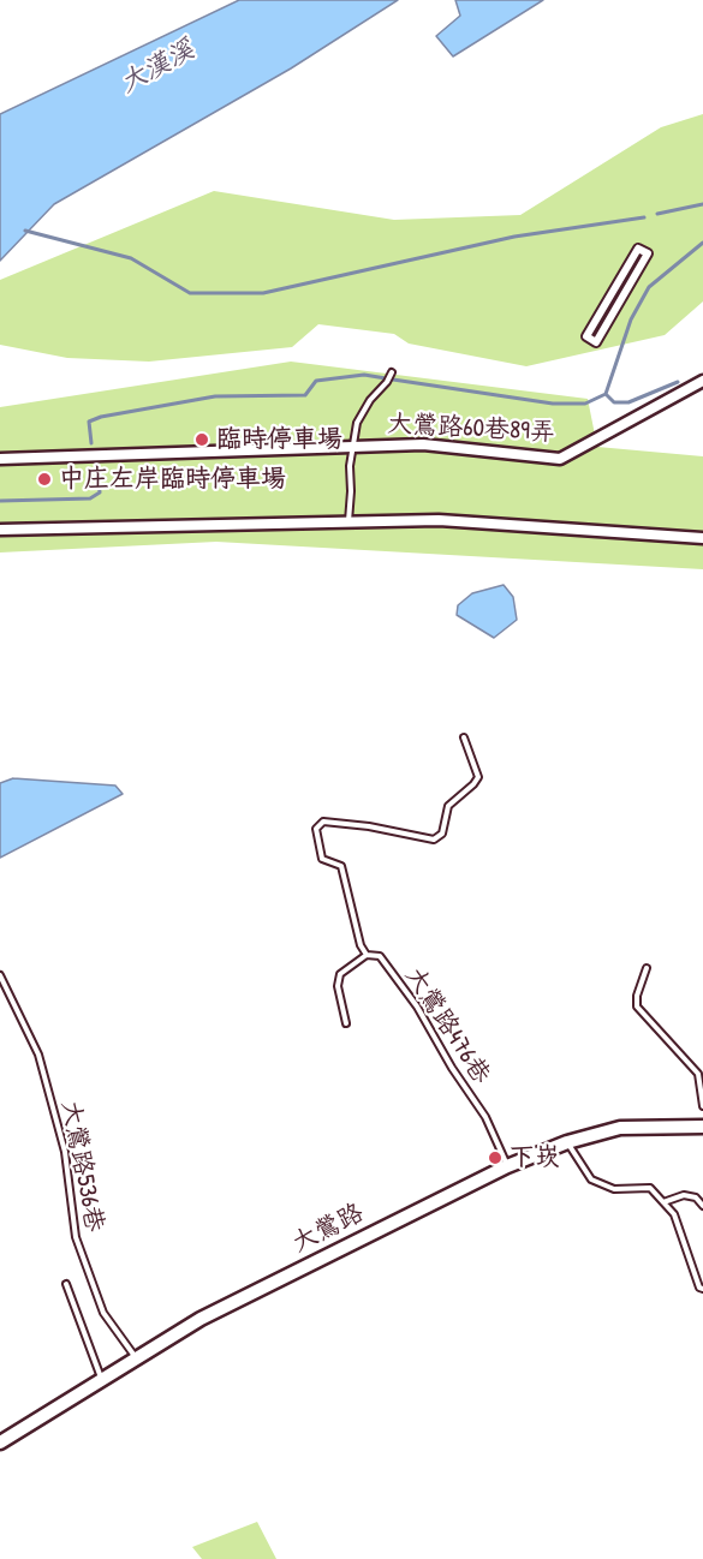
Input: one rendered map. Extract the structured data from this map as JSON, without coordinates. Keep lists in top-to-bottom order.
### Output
{
  "streets": {
    "street": ["大鶯路60巷89弄", "大鶯路"],
    "lane": ["大鶯路476巷", "大鶯路536巷"]
  },
  "crossings": [
    ["大鶯路476巷", "大鶯路"],
    ["大鶯路536巷", "大鶯路"]
  ],
  "water": ["大漢溪"],
  "places": ["臨時停車場", "中庄左岸臨時停車場", "下崁"]
}
